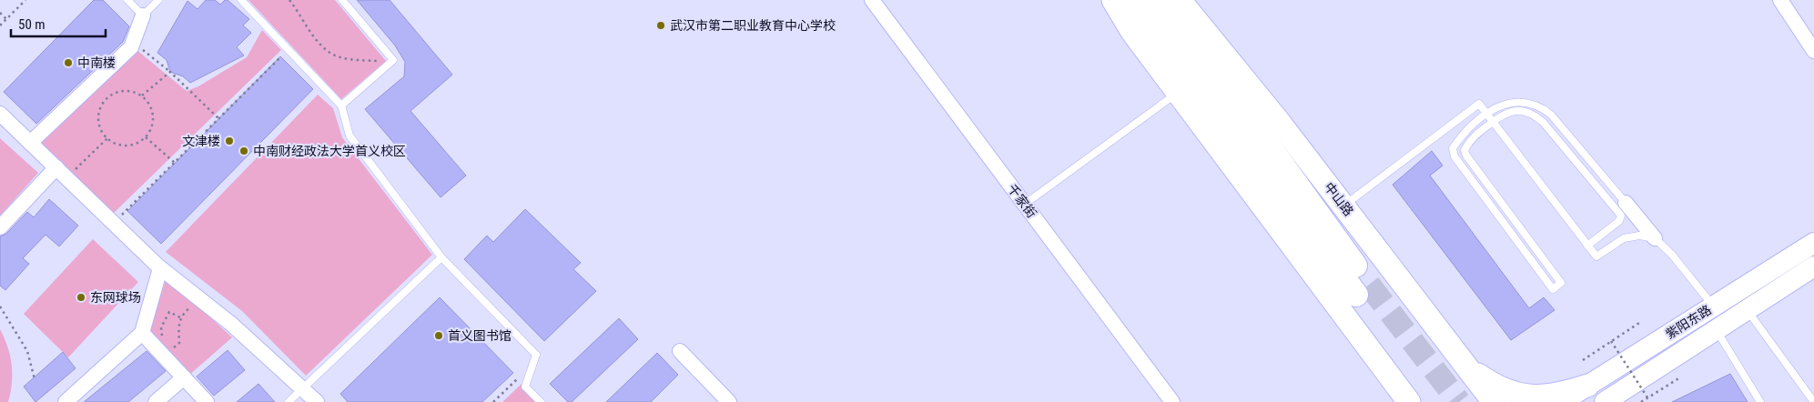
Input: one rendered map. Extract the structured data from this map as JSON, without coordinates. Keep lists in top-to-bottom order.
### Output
{
  "streets": {
    "highway": ["中山路"],
    "main road": ["紫阳东路"],
    "street": ["千家街"]
  },
  "places": [
    "武汉市第二职业教育中心学校",
    "中南楼",
    "文津楼",
    "中南财经政法大学首义校区",
    "东网球场",
    "首义图书馆"
  ],
  "scale_bar": "50 m"
}
